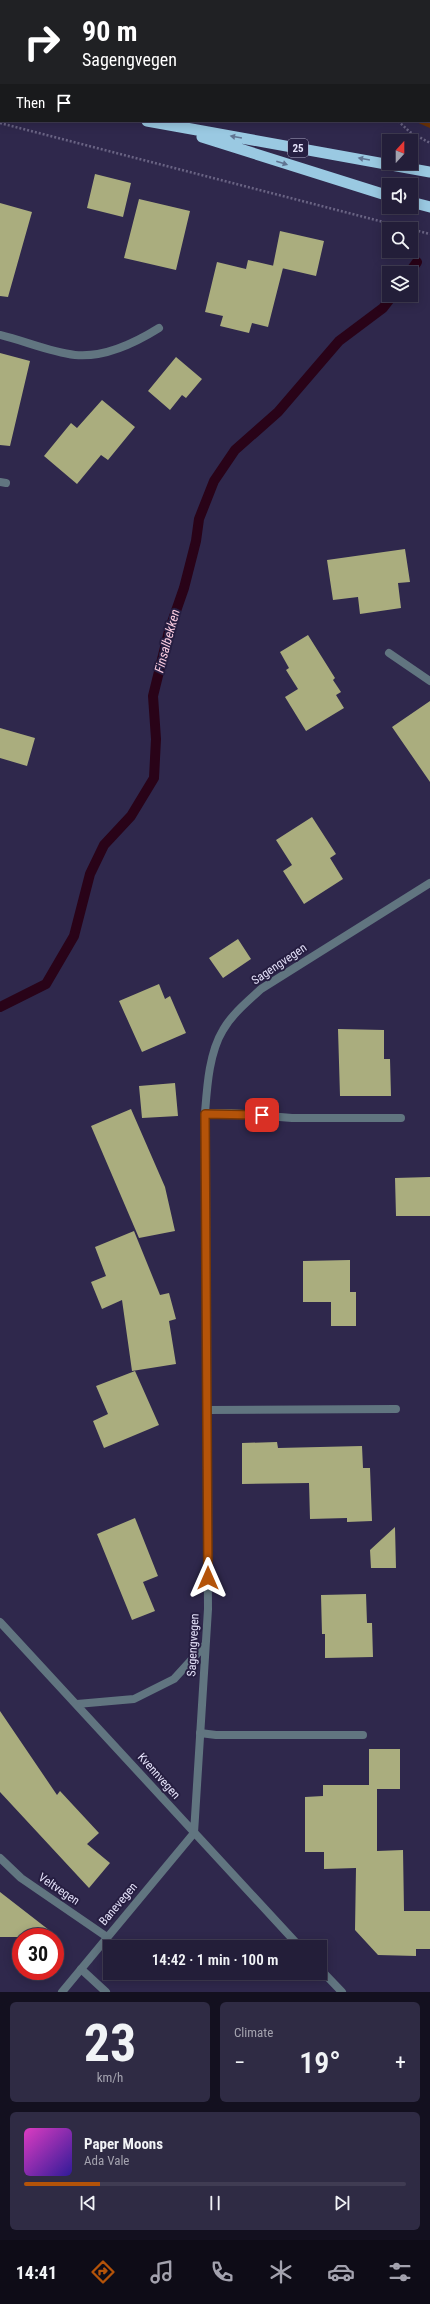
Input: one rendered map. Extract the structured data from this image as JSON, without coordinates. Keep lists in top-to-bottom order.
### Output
{
  "streets": {
    "highway": ["25"],
    "street": [
      "Sagengvegen",
      "Kvennvegen",
      "Veltvegen",
      "Banevegen"
    ]
  },
  "crossings": [
    ["Sagengvegen", "Kvennvegen"],
    ["Sagengvegen", "Banevegen"],
    ["Kvennvegen", "Banevegen"],
    ["Veltvegen", "Banevegen"]
  ],
  "water": ["Finsalbekken"],
  "north": "top",
  "page": {
    "turn": ["90 m", "Sagengvegen"],
    "then": "Then",
    "limit": "30",
    "trip": "14:42 · 1 min · 100 m",
    "tile": [
      ["23", "km/h"],
      "Climate"
    ],
    "heat": ["−", "19°", "+"],
    "song": ["Paper Moons", "Ada Vale"],
    "tabs": "14:41"
  }
}
